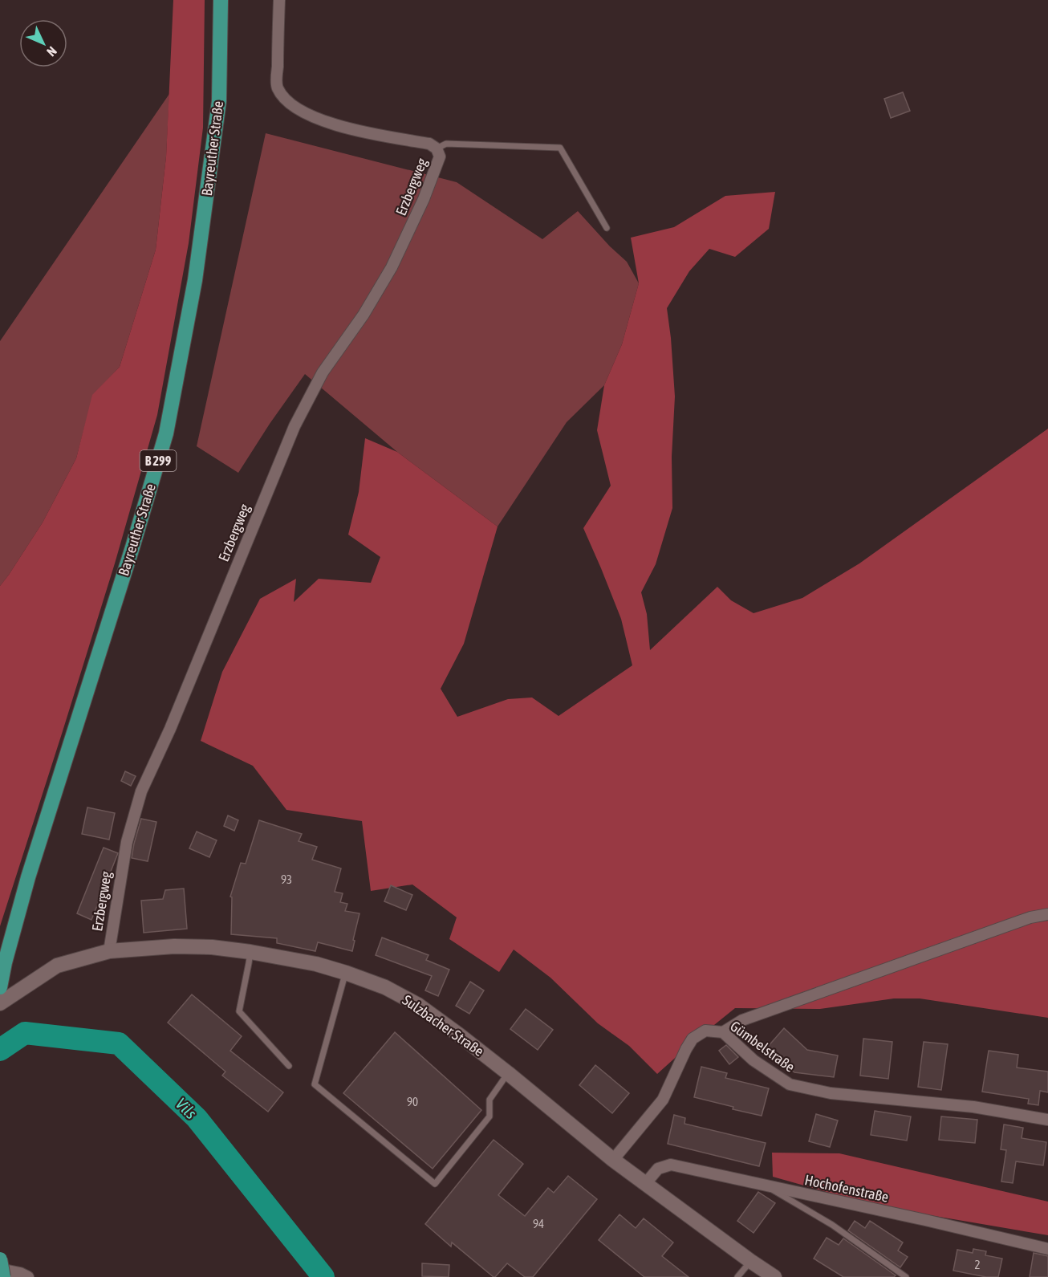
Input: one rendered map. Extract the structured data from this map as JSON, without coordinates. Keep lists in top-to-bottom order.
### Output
{
  "streets": {
    "main road": ["Bayreuther Straße", "B 299", "Sulzbacher Straße"],
    "street": ["Erzbergweg", "Gümbelstraße", "Hochofenstraße"]
  },
  "crossings": [
    ["Erzbergweg", "Sulzbacher Straße"],
    ["Sulzbacher Straße", "Gümbelstraße"],
    ["Sulzbacher Straße", "Hochofenstraße"]
  ],
  "water": ["Vils"],
  "house_numbers": [
    "93",
    "90",
    "94",
    "2"
  ],
  "north": "bottom right"
}
